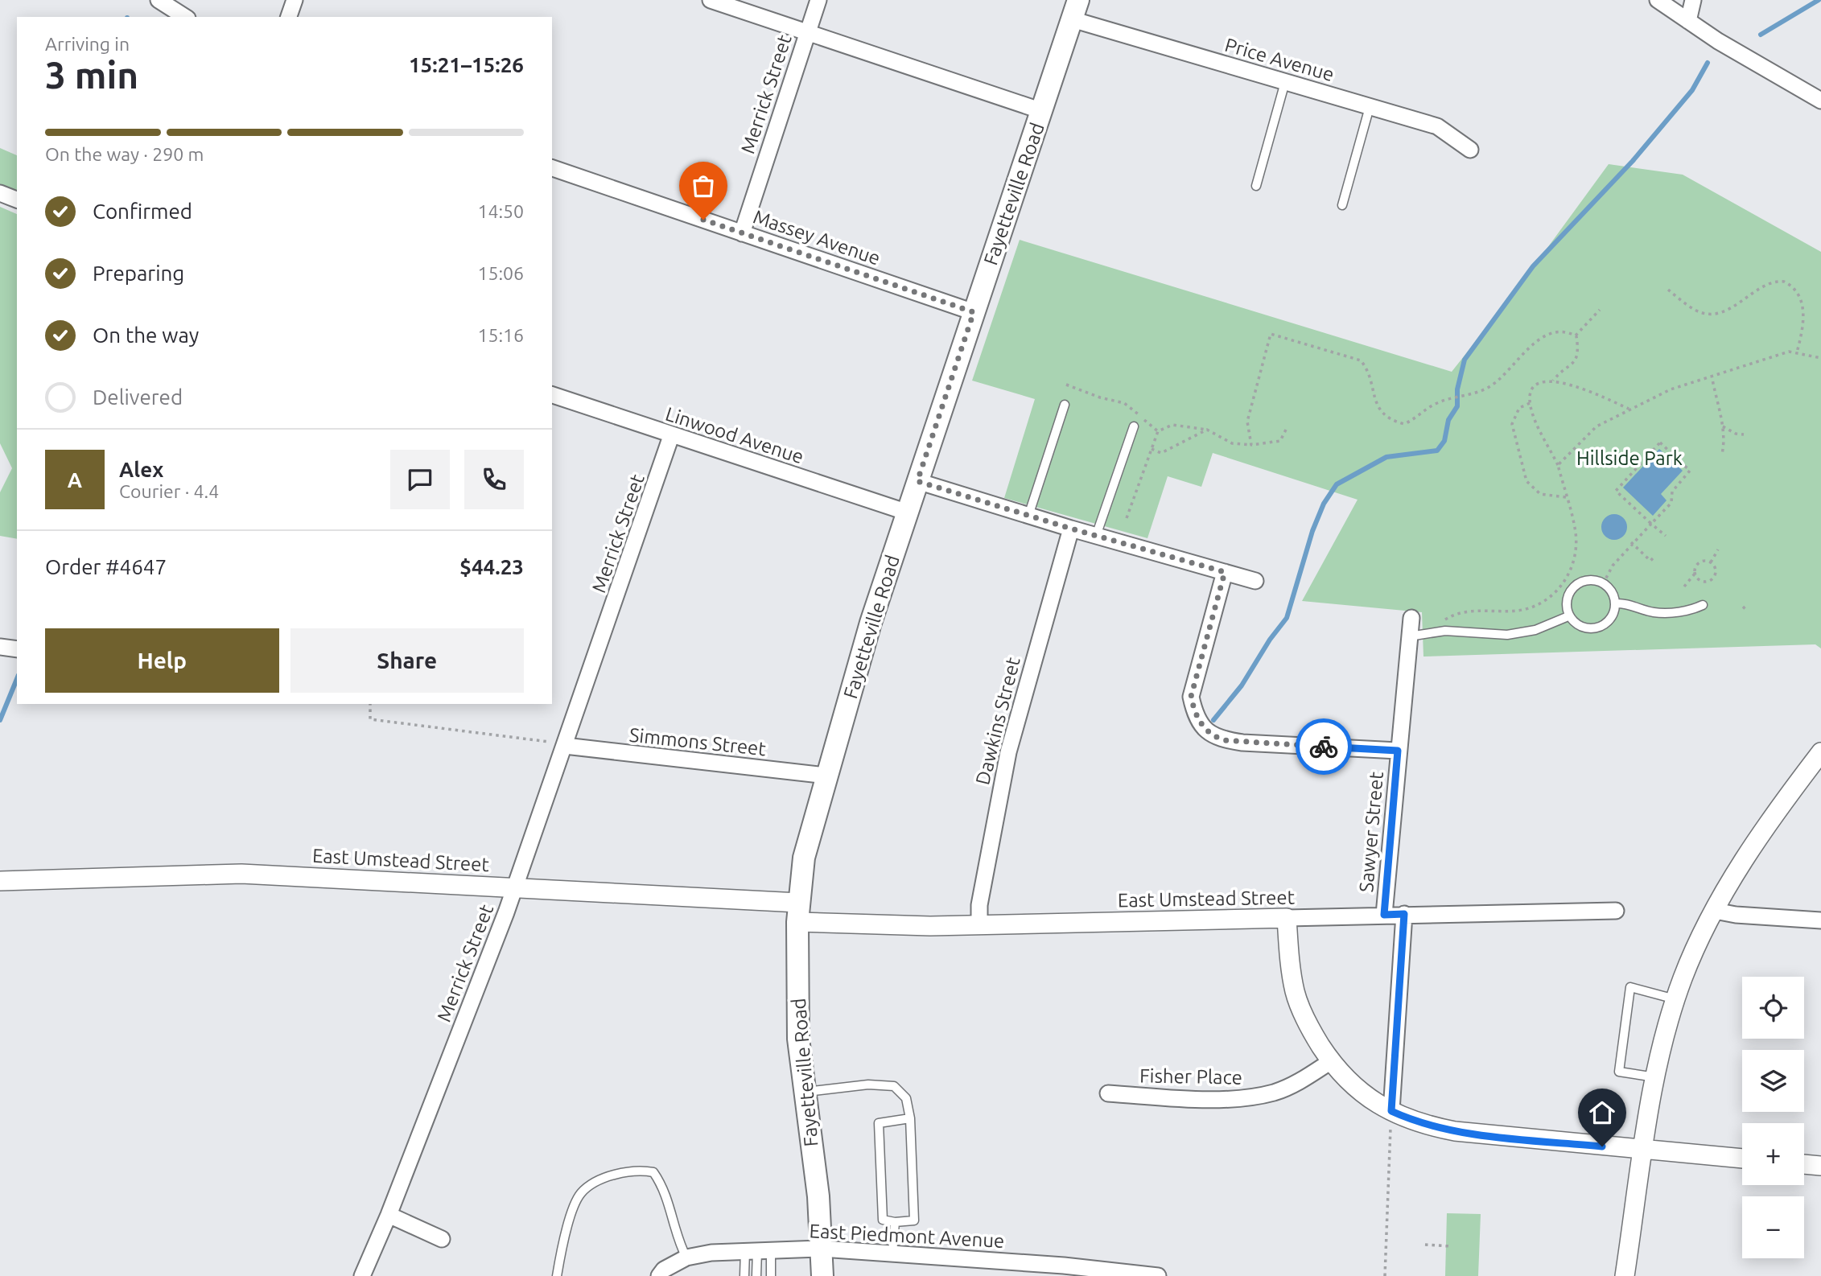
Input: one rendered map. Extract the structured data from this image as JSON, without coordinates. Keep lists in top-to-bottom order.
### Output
{
  "streets": {
    "main road": ["Fayetteville Road"],
    "street": [
      "Price Avenue",
      "Merrick Street",
      "Massey Avenue",
      "Linwood Avenue",
      "Dawkins Street",
      "Simmons Street",
      "Sawyer Street",
      "East Umstead Street",
      "Fisher Place",
      "East Piedmont Avenue"
    ]
  },
  "crossings": [
    ["Price Avenue", "Fayetteville Road"],
    ["Merrick Street", "Massey Avenue"],
    ["Merrick Street", "Linwood Avenue"],
    ["Merrick Street", "Simmons Street"],
    ["Merrick Street", "East Umstead Street"],
    ["Fayetteville Road", "Massey Avenue"],
    ["Fayetteville Road", "Linwood Avenue"],
    ["Fayetteville Road", "Simmons Street"],
    ["Fayetteville Road", "East Umstead Street"],
    ["Fayetteville Road", "East Piedmont Avenue"],
    ["Dawkins Street", "East Umstead Street"],
    ["Sawyer Street", "East Umstead Street"]
  ],
  "parks": ["Hillside Park"],
  "page": {
    "heading": ["3 min", "Arriving in", "15:21–15:26"],
    "panel": [
      "Alex",
      "Courier · 4.4",
      "Order #4647",
      "$44.23"
    ],
    "bar": "On the way · 290 m",
    "list": [
      ["Confirmed", "14:50"],
      ["Preparing", "15:06"],
      ["On the way", "15:16"],
      "Delivered"
    ],
    "round": "A",
    "buttons": ["Help", "Share"],
    "map_buttons": ["+", "−"]
  }
}
